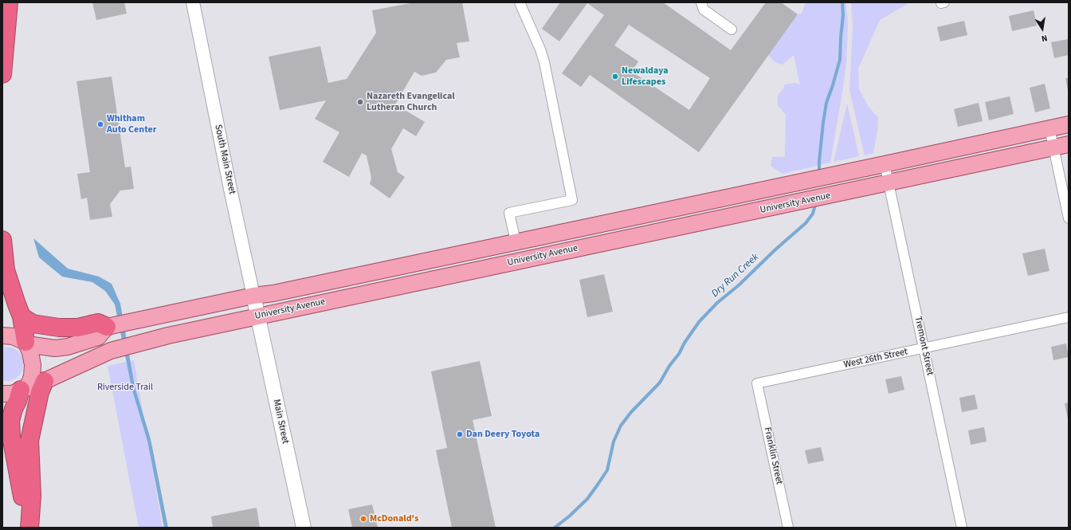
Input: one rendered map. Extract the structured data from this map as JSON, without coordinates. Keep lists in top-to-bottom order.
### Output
{
  "streets": {
    "main road": ["South Main Street", "University Avenue", "Main Street"],
    "street": ["Tremont Street", "West 26th Street", "Franklin Street"]
  },
  "crossings": [
    ["South Main Street", "University Avenue"],
    ["South Main Street", "Main Street"],
    ["University Avenue", "Tremont Street"],
    ["University Avenue", "Main Street"],
    ["Tremont Street", "West 26th Street"],
    ["West 26th Street", "Franklin Street"]
  ],
  "water": ["Dry Run Creek"],
  "parks": ["Riverside Trail"],
  "places": [
    "Newaldaya Lifescapes",
    "Nazareth Evangelical Lutheran Church",
    "Whitham Auto Center",
    "Dan Deery Toyota",
    "McDonald's"
  ],
  "north": "bottom"
}
